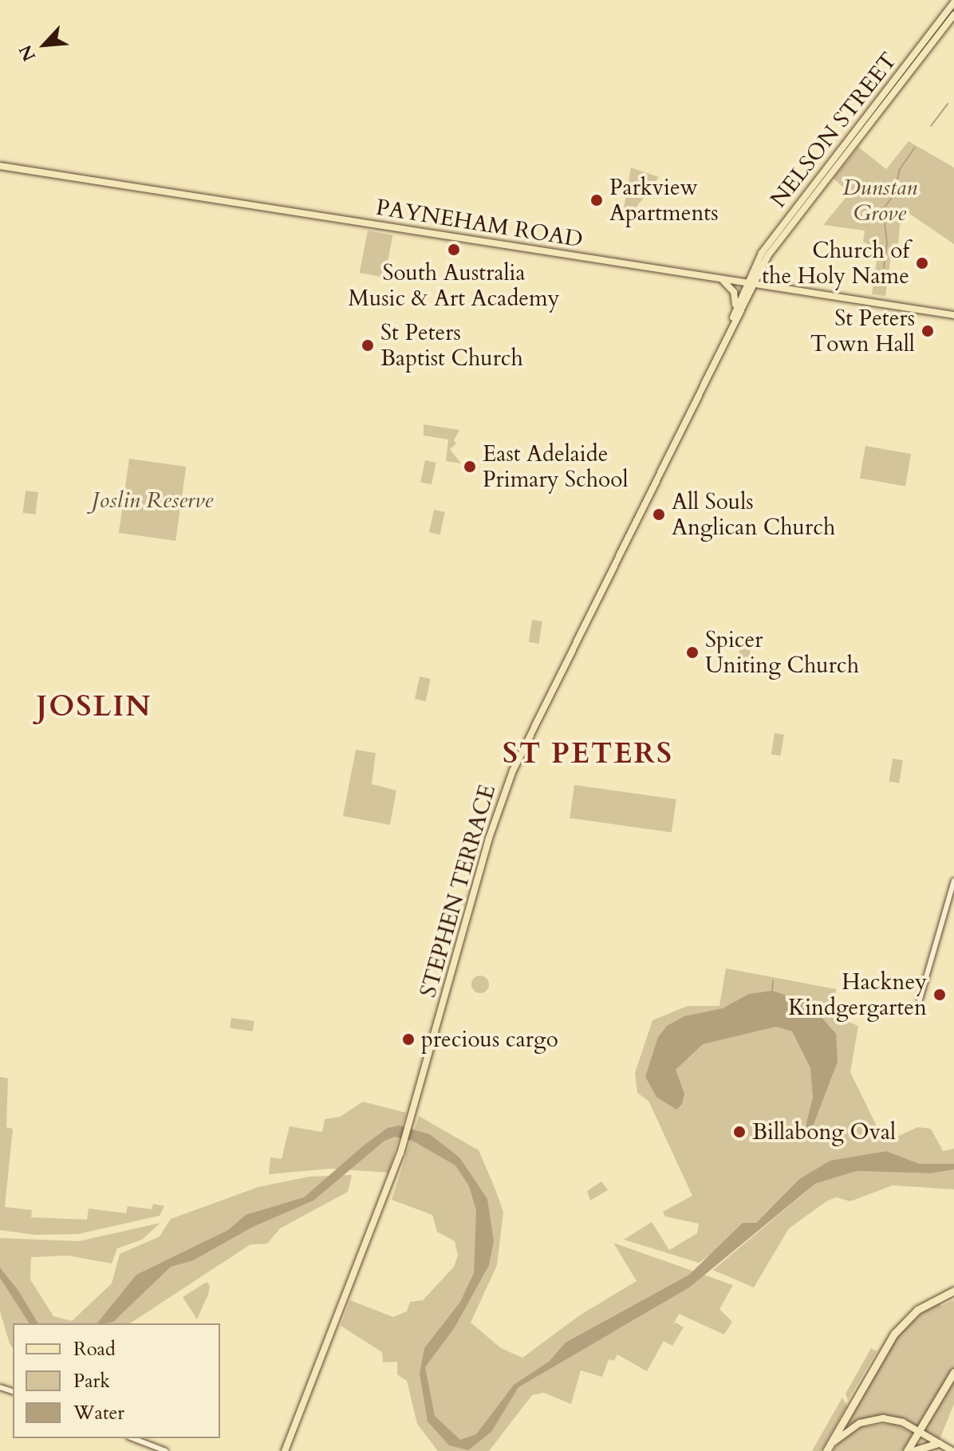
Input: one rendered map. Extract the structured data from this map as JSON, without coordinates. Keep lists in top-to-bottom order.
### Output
{
  "streets": {
    "main road": ["NELSON STREET", "PAYNEHAM ROAD", "STEPHEN TERRACE"]
  },
  "crossings": [
    ["NELSON STREET", "PAYNEHAM ROAD"],
    ["NELSON STREET", "STEPHEN TERRACE"],
    ["PAYNEHAM ROAD", "STEPHEN TERRACE"]
  ],
  "districts": ["JOSLIN", "ST PETERS"],
  "parks": ["Dunstan Grove", "Joslin Reserve"],
  "places": [
    "Parkview Apartments",
    "South Australia Music & Art Academy",
    "Church of the Holy Name",
    "St Peters Town Hall",
    "St Peters Baptist Church",
    "East Adelaide Primary School",
    "All Souls Anglican Church",
    "Spicer Uniting Church",
    "Hackney Kindgergarten",
    "precious cargo",
    "Billabong Oval"
  ],
  "legend": ["Road", "Park", "Water"],
  "north": "bottom left"
}
